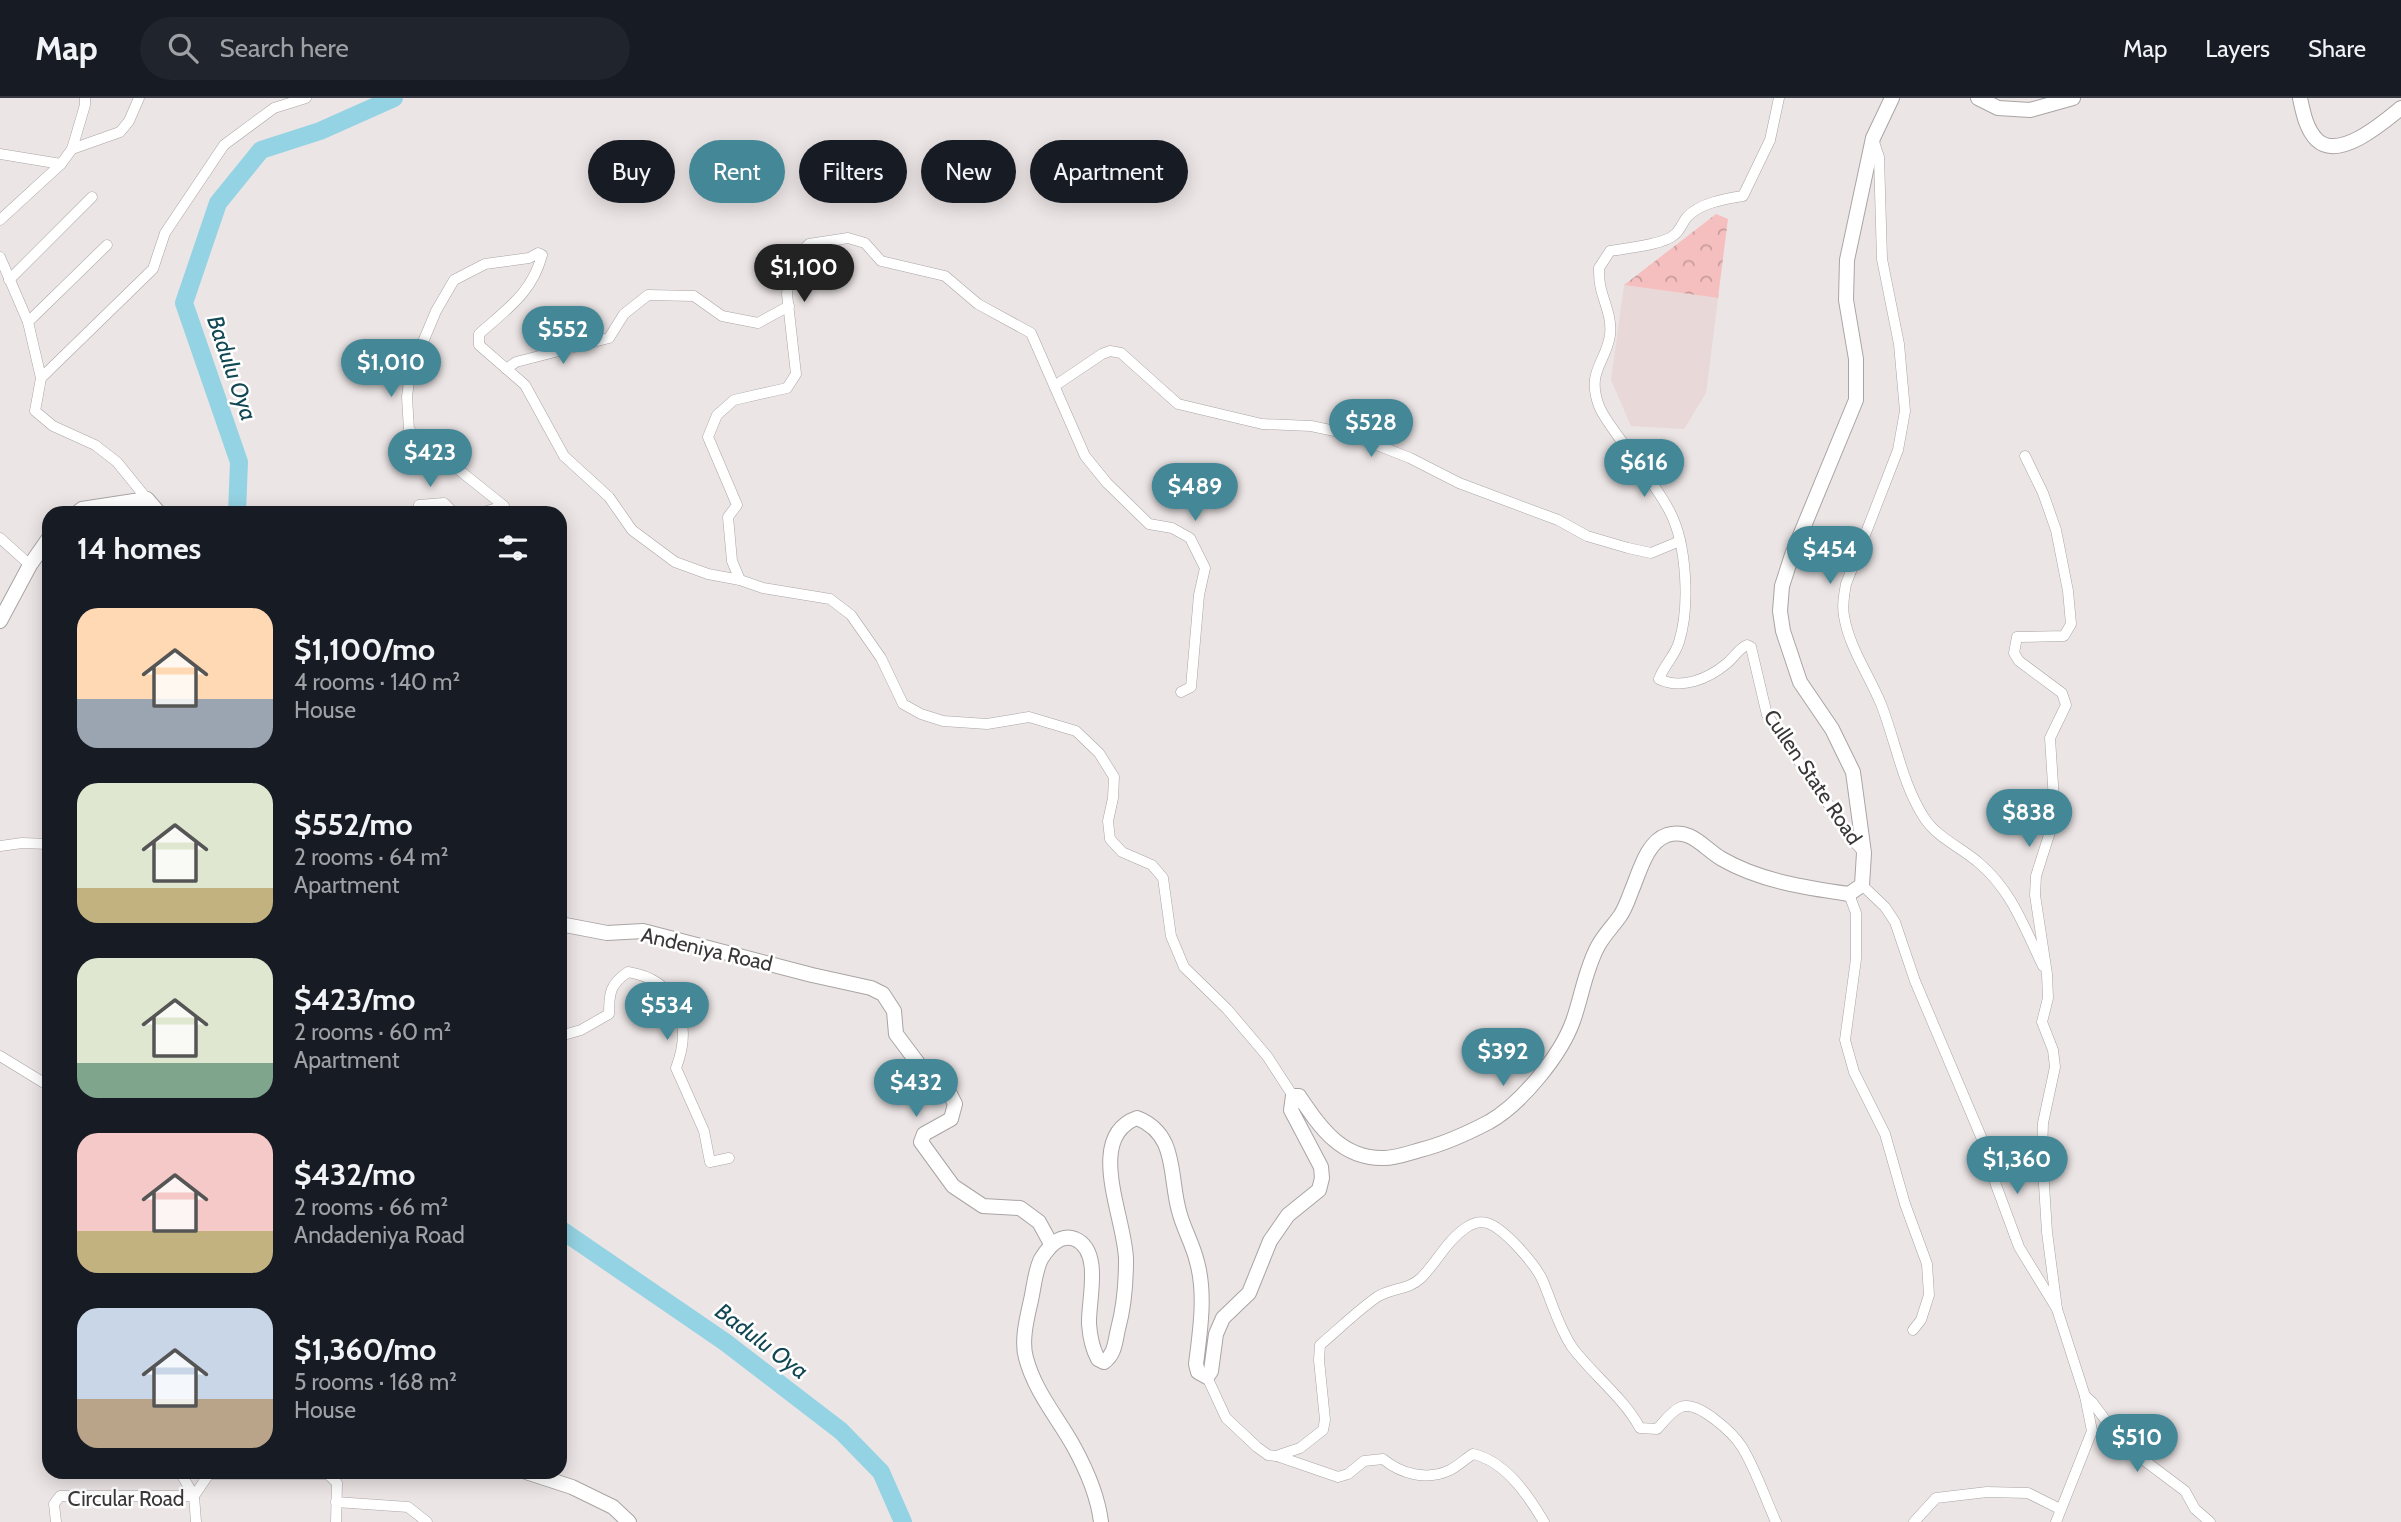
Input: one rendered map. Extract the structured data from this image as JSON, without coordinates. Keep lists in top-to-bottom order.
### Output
{
  "streets": {
    "street": ["Cullen State Road", "Andeniya Road", "Circular Road"]
  },
  "water": ["Badulu Oya"],
  "page": {
    "header": "Map",
    "search": "Search here",
    "nav": ["Map", "Layers", "Share"],
    "chip": [
      "Buy",
      "Rent",
      "Filters",
      "New",
      "Apartment"
    ],
    "price": [
      "$1,100",
      "$552",
      "$1,010",
      "$528",
      "$423",
      "$616",
      "$489",
      "$454",
      "$838",
      "$534",
      "$392",
      "$432",
      "$1,360",
      "$510"
    ],
    "heading": "14 homes",
    "list": [
      {
        "name": "$1,100/mo",
        "note": "4 rooms · 140 m² · House"
      },
      {
        "name": "$552/mo",
        "note": "2 rooms · 64 m² · Apartment"
      },
      {
        "name": "$423/mo",
        "note": "2 rooms · 60 m² · Apartment"
      },
      {
        "name": "$432/mo",
        "note": "2 rooms · 66 m² · Andadeniya Road"
      },
      {
        "name": "$1,360/mo",
        "note": "5 rooms · 168 m² · House"
      }
    ]
  }
}
